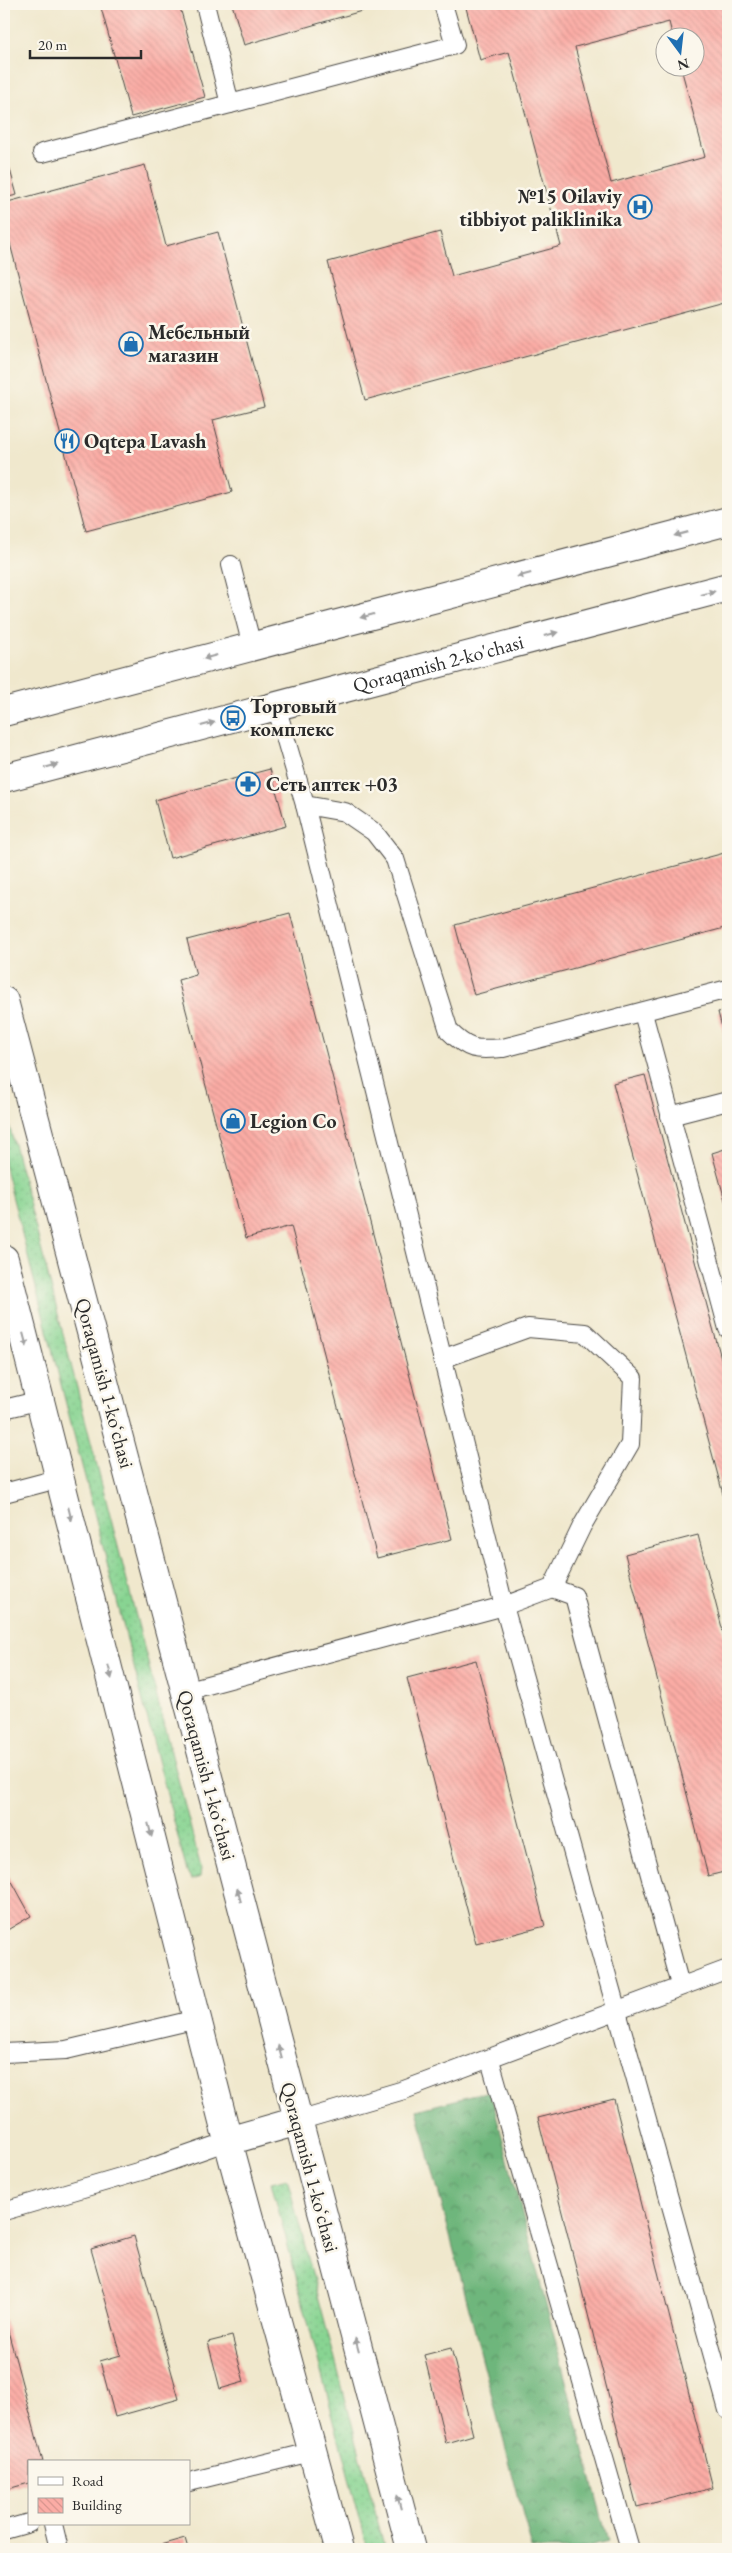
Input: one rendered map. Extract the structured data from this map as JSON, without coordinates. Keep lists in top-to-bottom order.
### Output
{
  "streets": {
    "main road": ["Qoraqamish 2-ko'chasi", "Qoraqamish 1-koʻchasi"]
  },
  "places": {
    "hospital": ["№15 Oilaviy tibbiyot paliklinika"],
    "shop": ["Мебельный магазин", "Legion Co"],
    "restaurant": ["Oqtepa Lavash"],
    "bus stop": ["Торговый комплекс"],
    "pharmacy": ["Сеть аптек +03"]
  },
  "legend": ["Road", "Building"],
  "scale_bar": "20 m",
  "north": "bottom"
}
